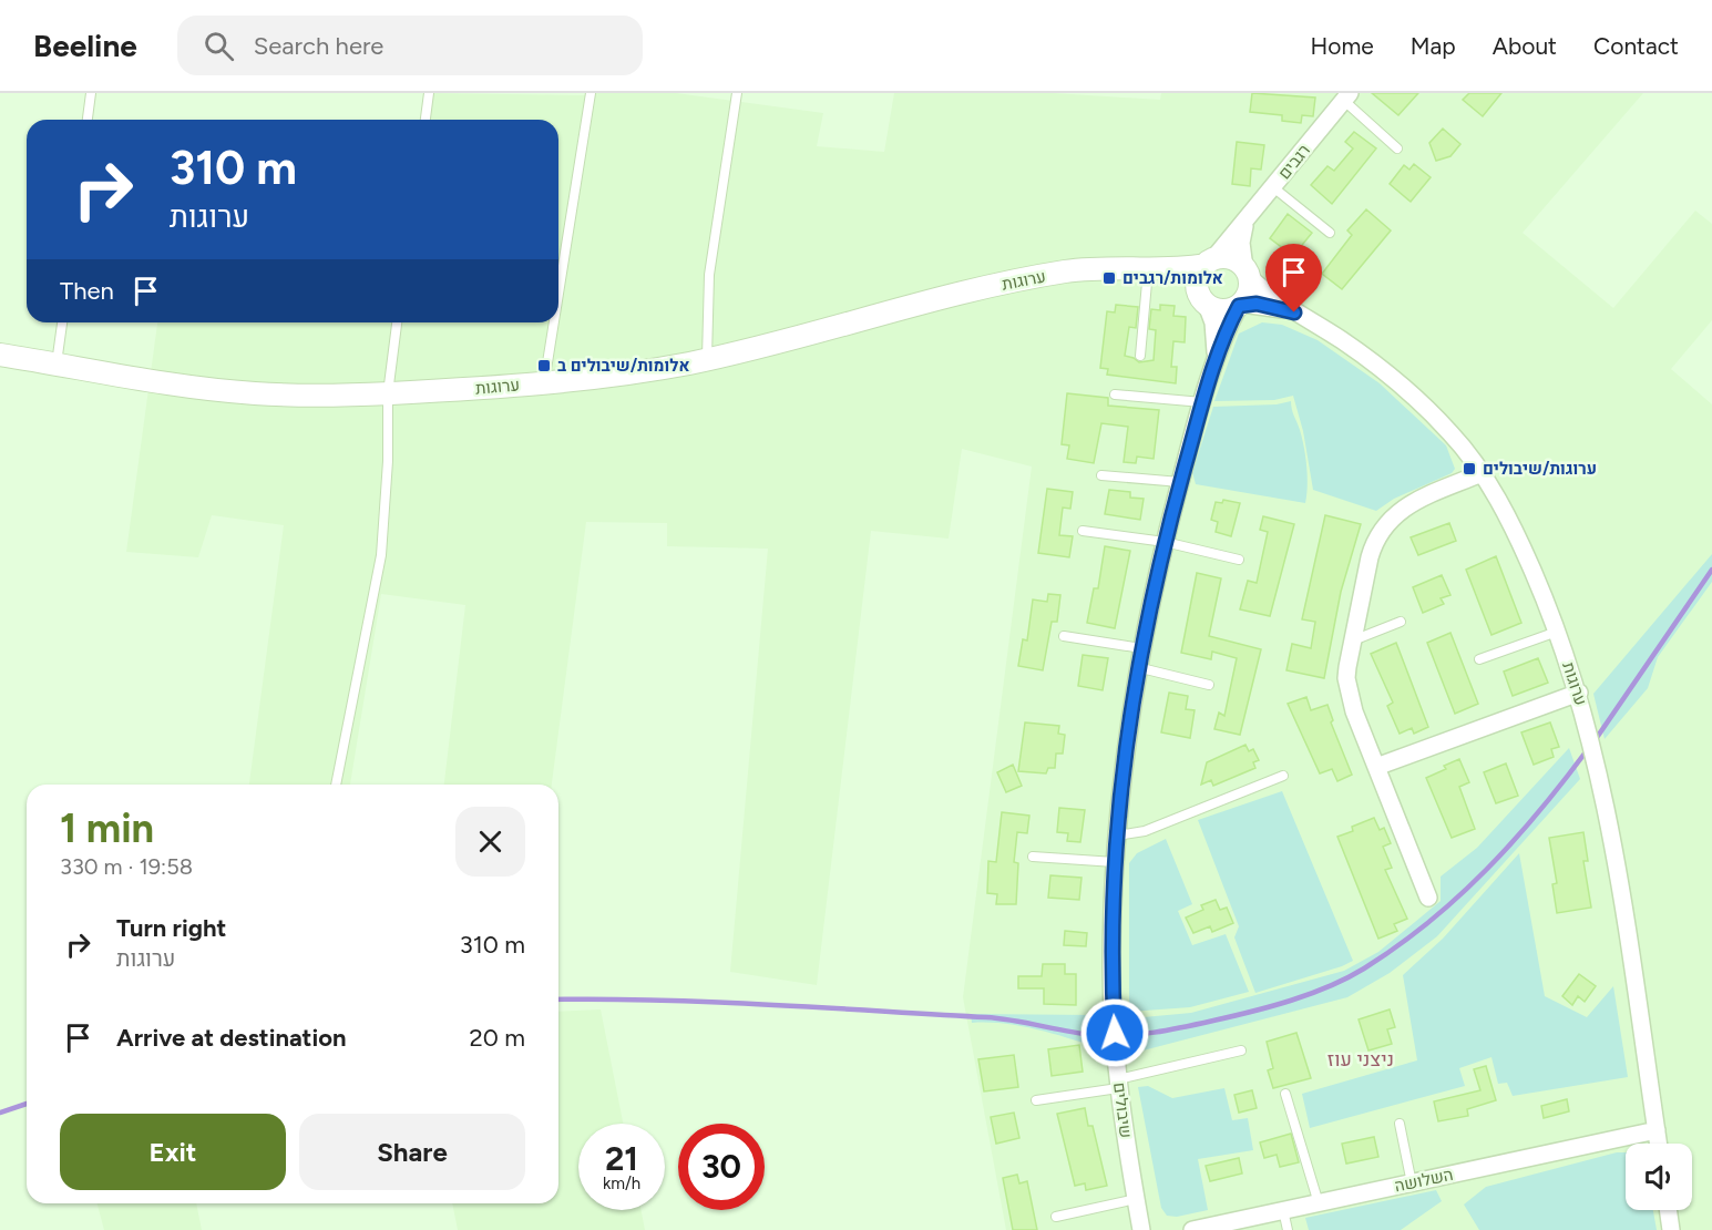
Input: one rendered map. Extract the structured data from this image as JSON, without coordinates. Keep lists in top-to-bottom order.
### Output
{
  "streets": {
    "street": [
      "רגבים",
      "ערוגות",
      "שיבולים",
      "השלושה"
    ]
  },
  "crossings": [
    ["רגבים", "ערוגות"],
    ["רגבים", "שיבולים"],
    ["ערוגות", "שיבולים"],
    ["ערוגות", "השלושה"]
  ],
  "districts": ["ניצני עוז"],
  "places": {
    "transit": ["אלומות/רגבים", "אלומות/שיבולים ב", "ערוגות/שיבולים"]
  },
  "page": {
    "header": "Beeline",
    "search": "Search here",
    "nav": [
      "Home",
      "Map",
      "About",
      "Contact"
    ],
    "turn": ["310 m", "ערוגות"],
    "then": "Then",
    "heading": ["1 min", "330 m · 19:58"],
    "list": [
      {
        "name": "Turn right",
        "note": "ערוגות",
        "value": "310 m"
      },
      {
        "name": "Arrive at destination",
        "value": "20 m"
      }
    ],
    "buttons": ["Exit", "Share"],
    "speed": "21 km/h",
    "limit": "30"
  }
}
